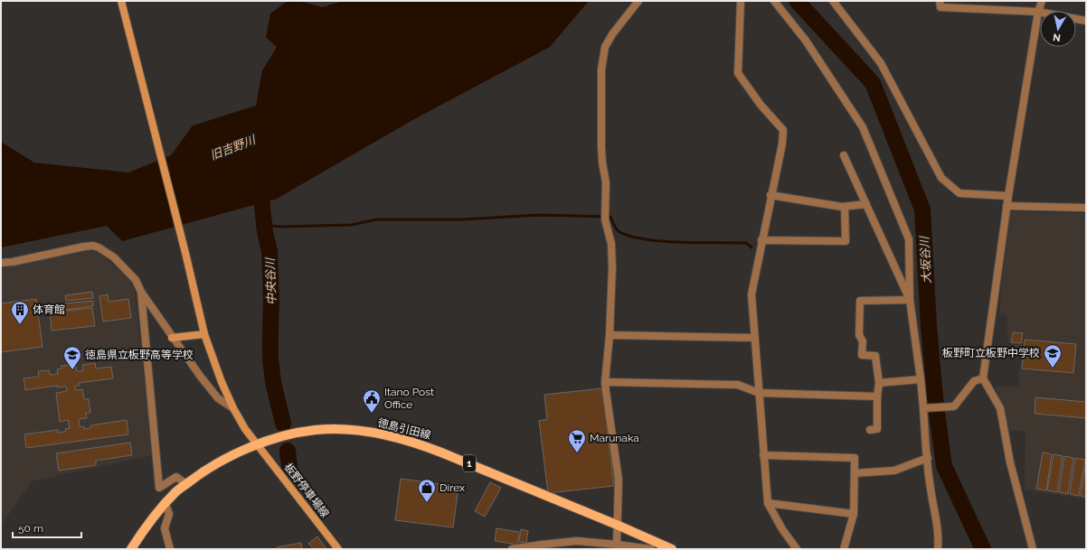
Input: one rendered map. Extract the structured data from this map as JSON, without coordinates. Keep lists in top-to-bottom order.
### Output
{
  "streets": {
    "main road": ["徳島引田線", "1"],
    "street": ["板野停車場線"]
  },
  "crossings": [
    ["徳島引田線", "板野停車場線"]
  ],
  "water": ["旧吉野川", "大坂谷川", "中央谷川"],
  "places": {
    "building": ["体育館"],
    "school or university": ["板野町立板野中学校", "徳島県立板野高等学校"],
    "public building": ["Itano Post Office"],
    "supermarket": ["Marunaka"],
    "shop": ["Direx"]
  },
  "scale_bar": "50 m",
  "north": "bottom"
}
